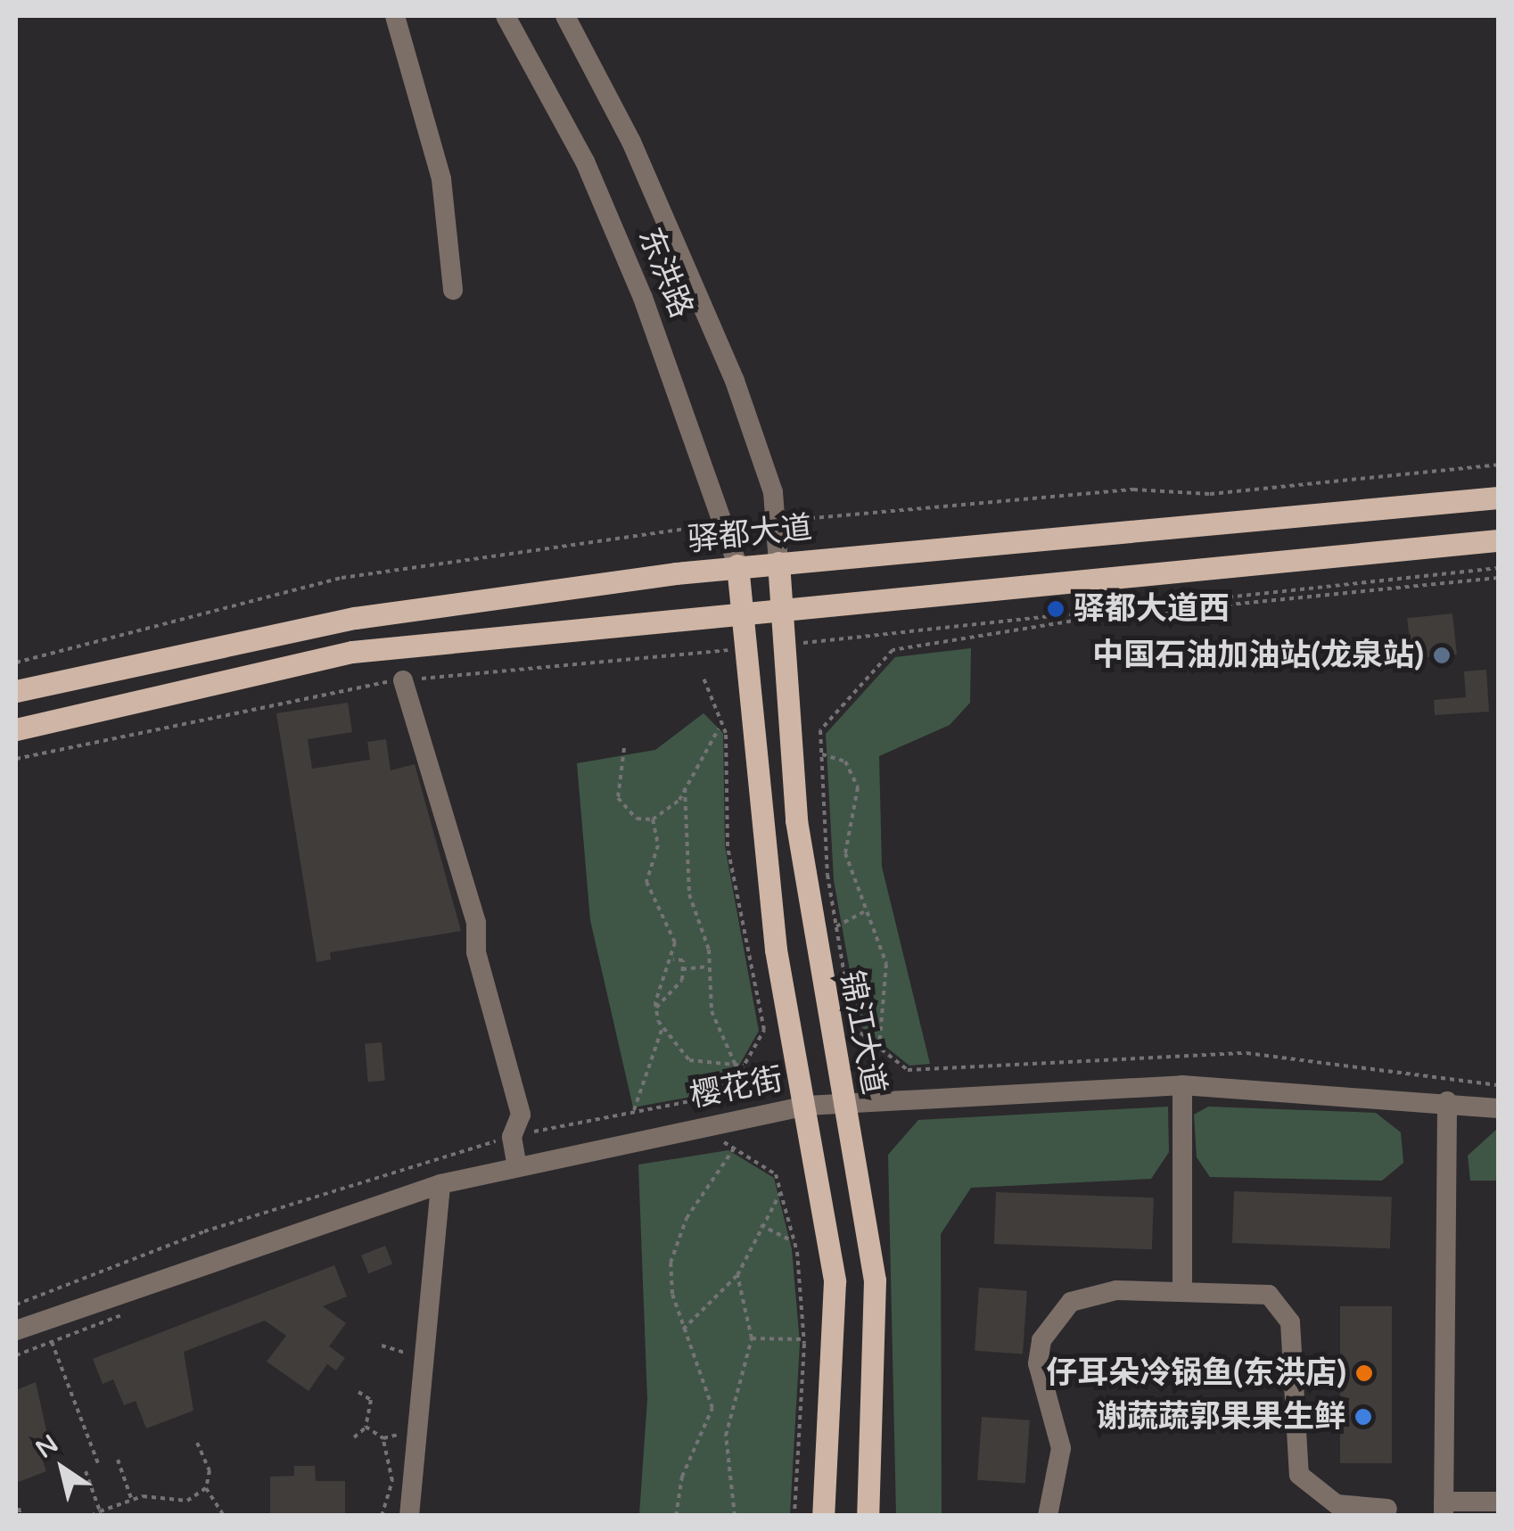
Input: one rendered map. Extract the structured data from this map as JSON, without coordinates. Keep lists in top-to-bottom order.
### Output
{
  "streets": {
    "main road": ["驿都大道", "锦江大道"],
    "street": ["东洪路", "樱花街"]
  },
  "crossings": [
    ["东洪路", "驿都大道"],
    ["东洪路", "锦江大道"],
    ["驿都大道", "锦江大道"],
    ["锦江大道", "樱花街"]
  ],
  "places": [
    "驿都大道西",
    "中国石油加油站(龙泉站)",
    "仔耳朵冷锅鱼(东洪店)",
    "谢蔬蔬郭果果生鲜"
  ],
  "north": "top left"
}
